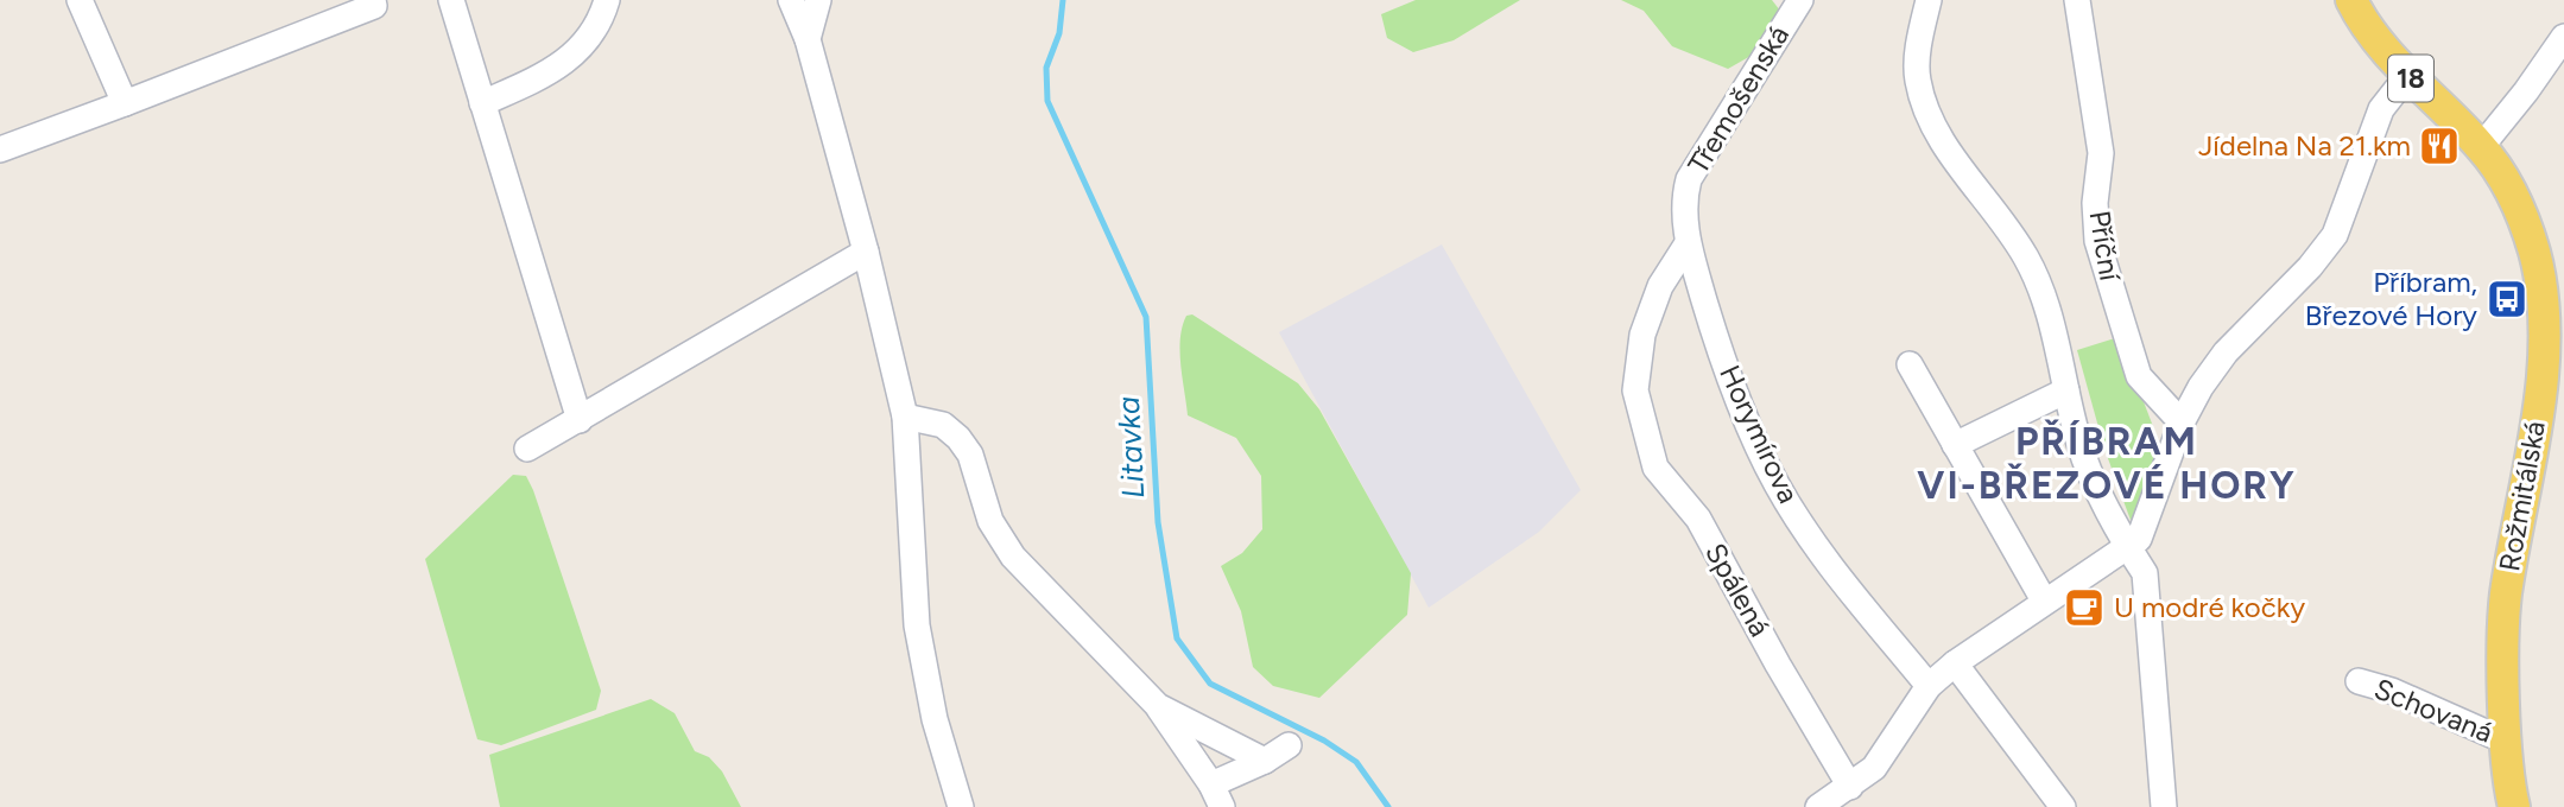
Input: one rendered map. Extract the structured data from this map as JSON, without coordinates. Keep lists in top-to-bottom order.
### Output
{
  "streets": {
    "main road": ["18", "Rožmitálská"],
    "street": [
      "Třemošenská",
      "Příční",
      "Horymírova",
      "Spálená",
      "Schovaná"
    ]
  },
  "crossings": [
    ["Třemošenská", "Horymírova"],
    ["Třemošenská", "Spálená"],
    ["Horymírova", "Spálená"],
    ["Rožmitálská", "Schovaná"]
  ],
  "districts": ["PŘÍBRAM VI-BŘEZOVÉ HORY"],
  "water": ["Litavka"],
  "places": {
    "restaurant": ["Jídelna Na 21.km"],
    "bus stop": ["Příbram, Březové Hory"],
    "cafe": ["U modré kočky"]
  }
}
